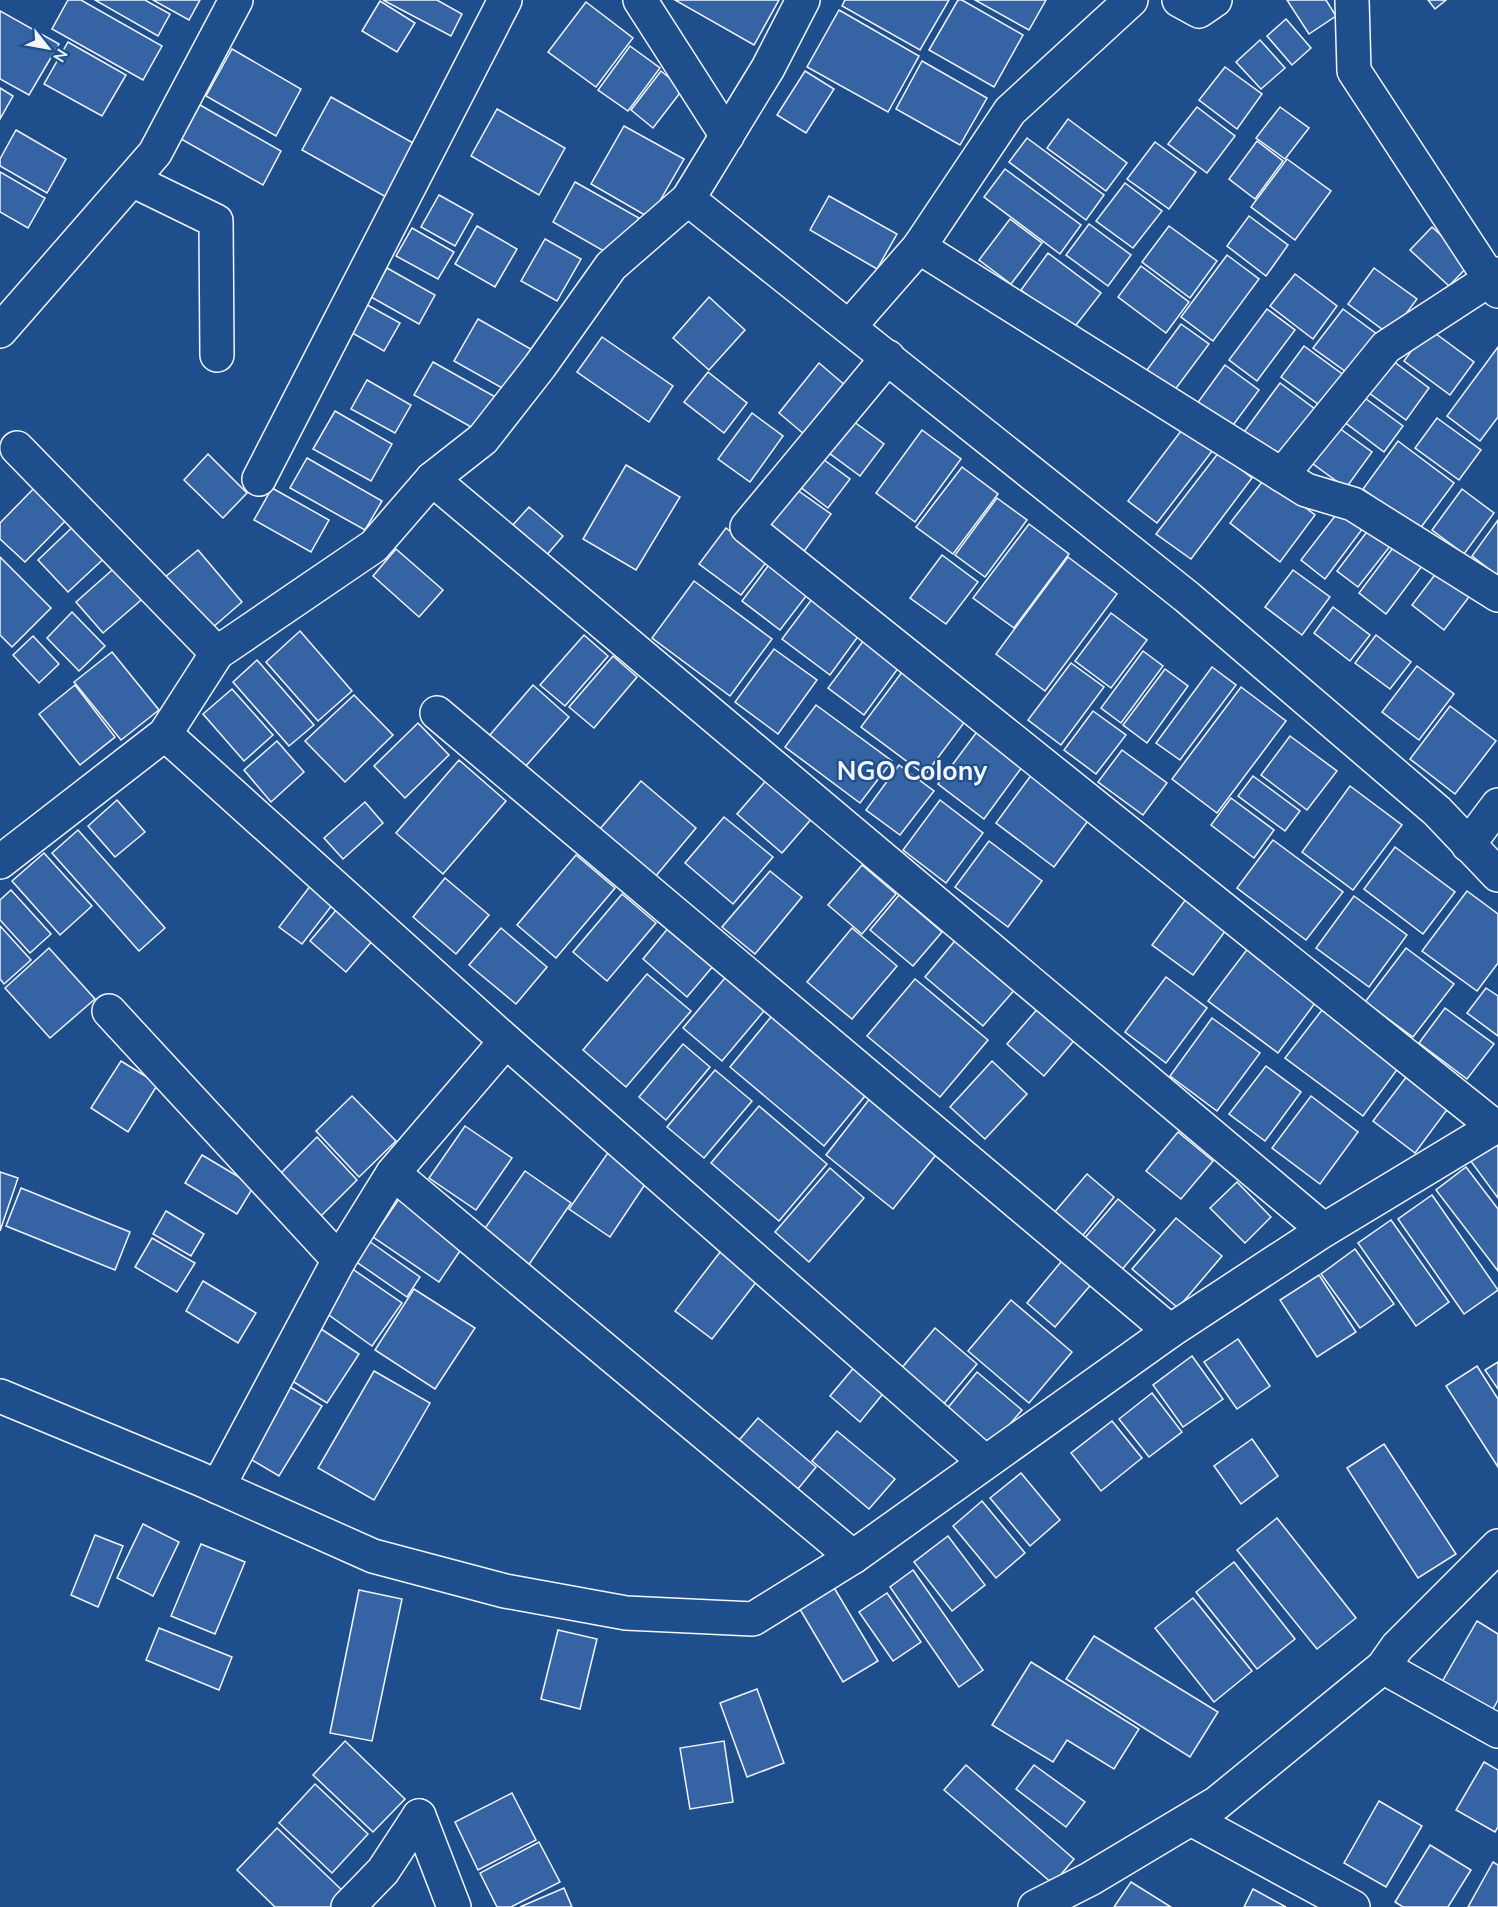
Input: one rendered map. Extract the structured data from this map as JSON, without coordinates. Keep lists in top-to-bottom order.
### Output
{
  "districts": ["NGO Colony"],
  "north": "bottom right"
}
